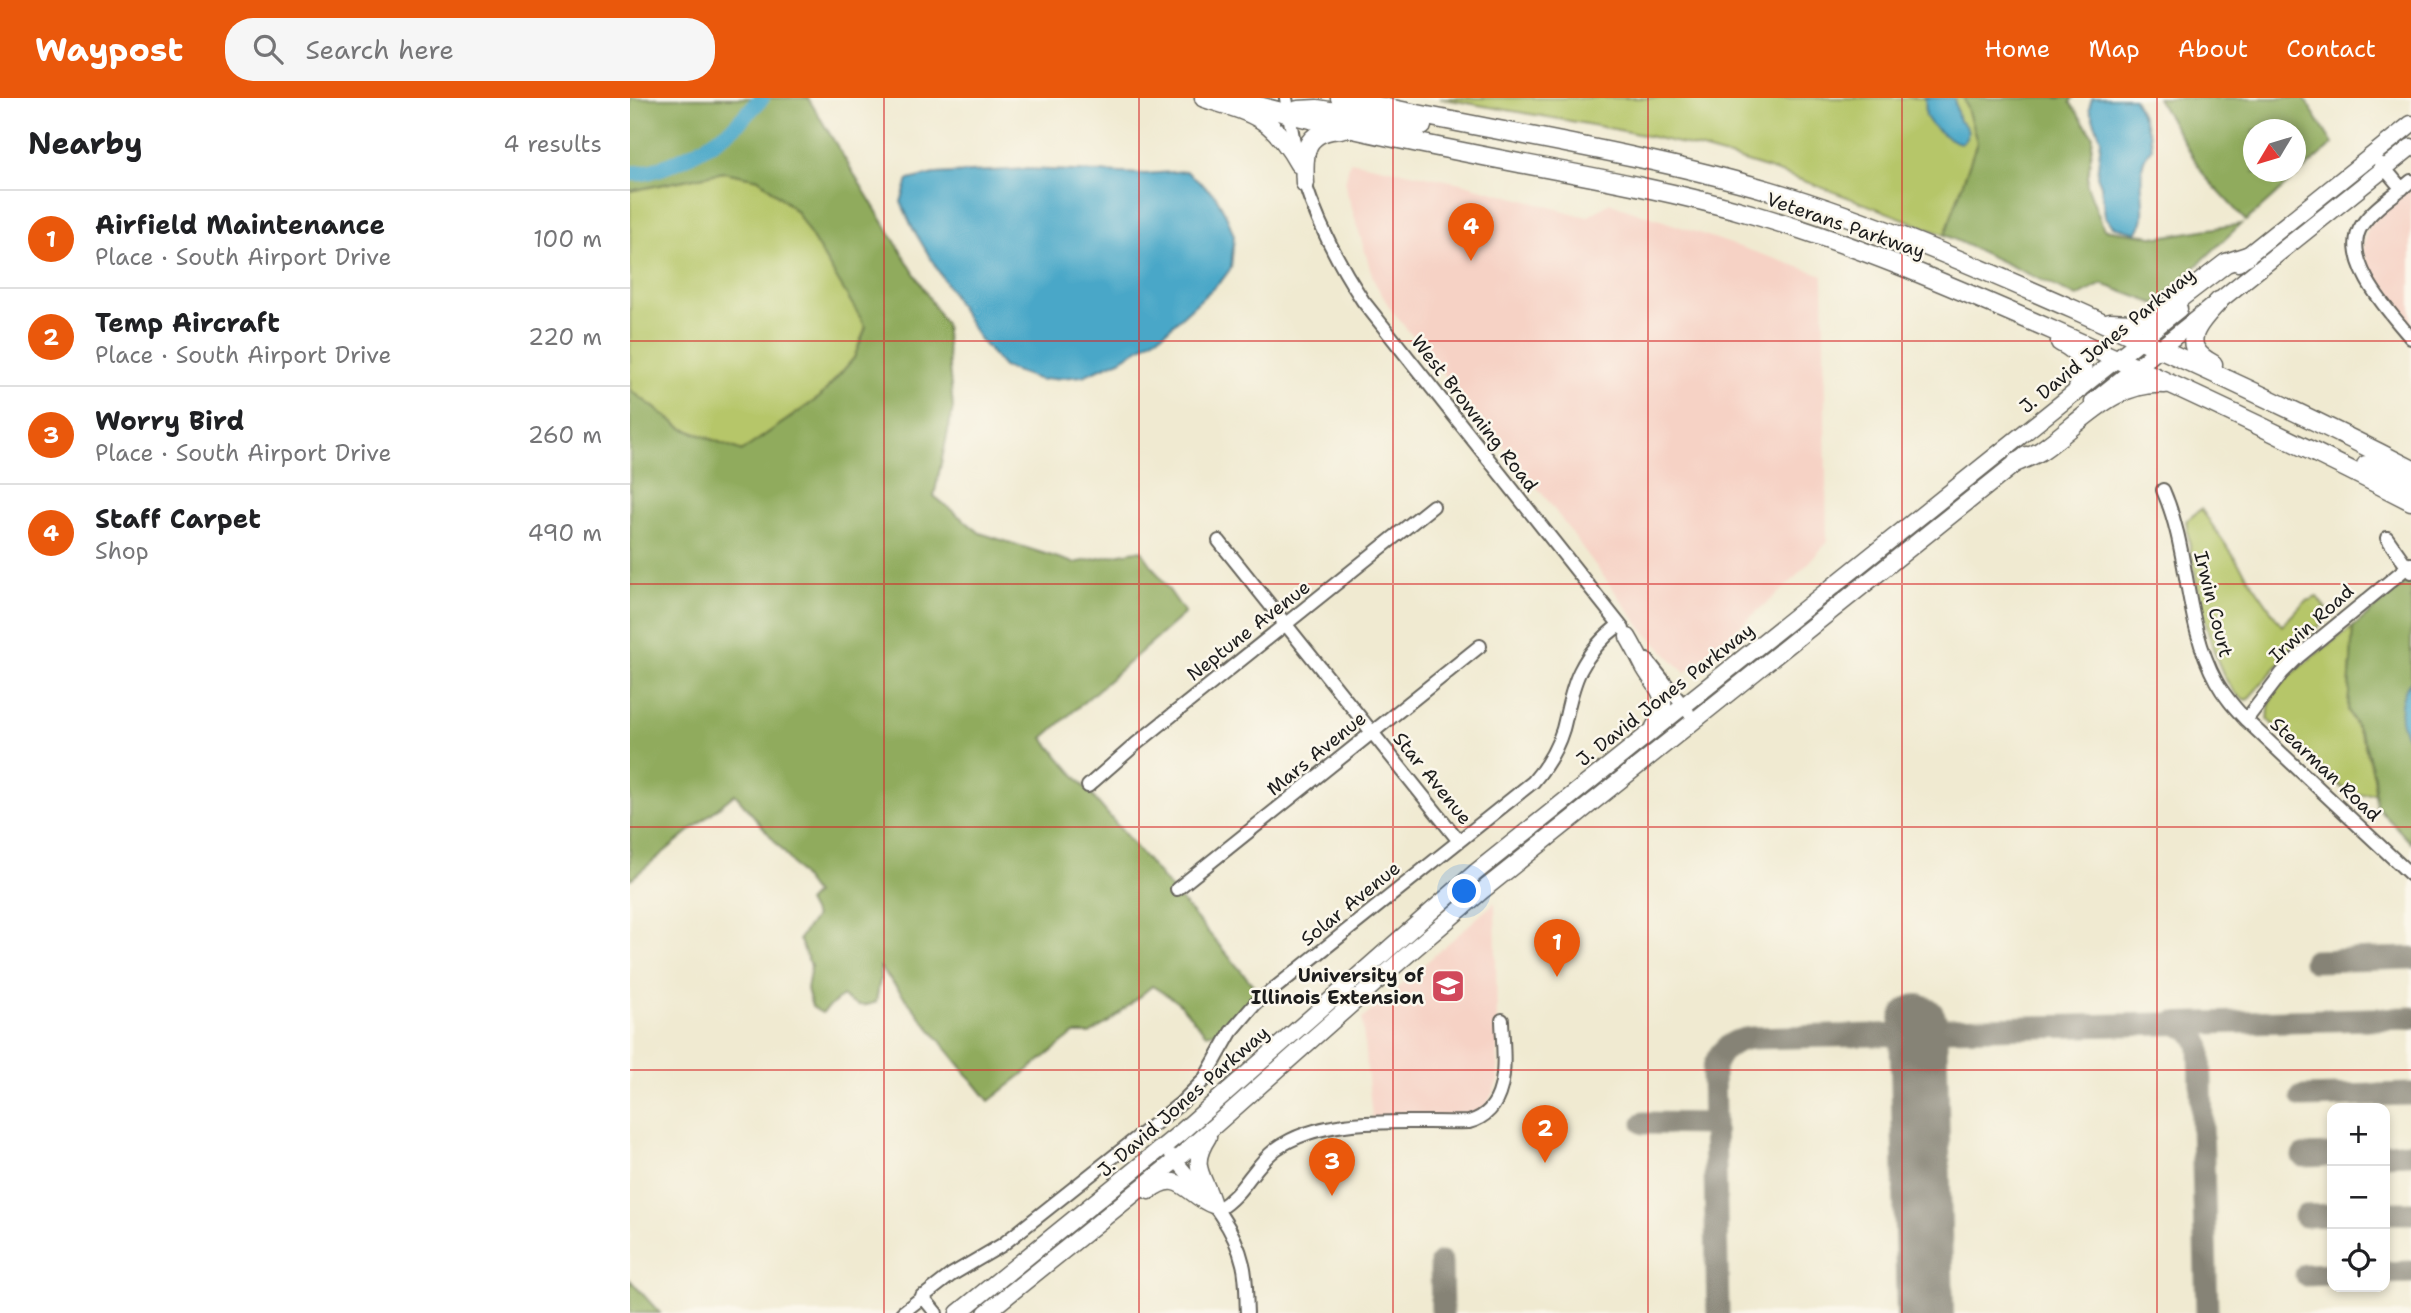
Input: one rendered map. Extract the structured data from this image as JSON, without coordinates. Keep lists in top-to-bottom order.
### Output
{
  "streets": {
    "highway": ["Veterans Parkway"],
    "main road": ["J. David Jones Parkway"],
    "street": [
      "West Browning Road",
      "Irwin Court",
      "Irwin Road",
      "Neptune Avenue",
      "Mars Avenue",
      "Stearman Road",
      "Star Avenue",
      "Solar Avenue"
    ]
  },
  "crossings": [
    ["Veterans Parkway", "J. David Jones Parkway"],
    ["Veterans Parkway", "West Browning Road"],
    ["J. David Jones Parkway", "West Browning Road"],
    ["West Browning Road", "Solar Avenue"],
    ["Irwin Court", "Irwin Road"],
    ["Irwin Court", "Stearman Road"],
    ["Irwin Road", "Stearman Road"],
    ["Neptune Avenue", "Star Avenue"],
    ["Mars Avenue", "Star Avenue"],
    ["Star Avenue", "Solar Avenue"]
  ],
  "places": {
    "school or university": ["University of Illinois Extension"]
  },
  "north": "bottom left",
  "page": {
    "header": "Waypost",
    "search": "Search here",
    "nav": [
      "Home",
      "Map",
      "About",
      "Contact"
    ],
    "heading": ["Nearby", "4 results"],
    "list": [
      {
        "mark": "1",
        "name": "Airfield Maintenance",
        "note": "Place · South Airport Drive",
        "value": "100 m"
      },
      {
        "mark": "2",
        "name": "Temp Aircraft",
        "note": "Place · South Airport Drive",
        "value": "220 m"
      },
      {
        "mark": "3",
        "name": "Worry Bird",
        "note": "Place · South Airport Drive",
        "value": "260 m"
      },
      {
        "mark": "4",
        "name": "Staff Carpet",
        "note": "Shop",
        "value": "490 m"
      }
    ],
    "pins": [
      "4",
      "1",
      "2",
      "3"
    ],
    "map_buttons": ["+", "−"]
  }
}
